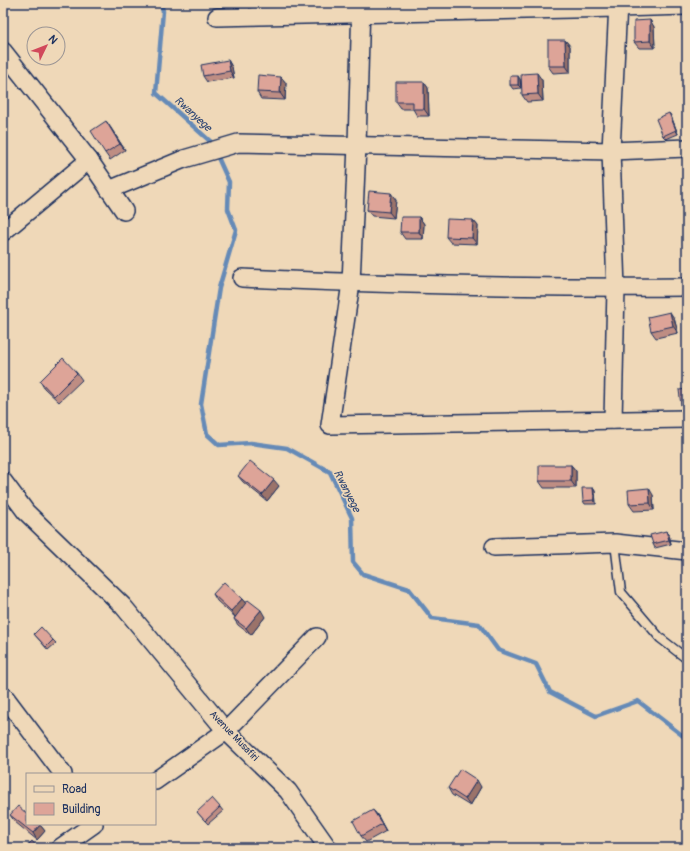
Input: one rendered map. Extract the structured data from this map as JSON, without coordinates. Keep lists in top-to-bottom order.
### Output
{
  "streets": {
    "street": ["Avenue Musafiri"]
  },
  "water": ["Rwanyege"],
  "legend": ["Road", "Building"],
  "north": "top right"
}
